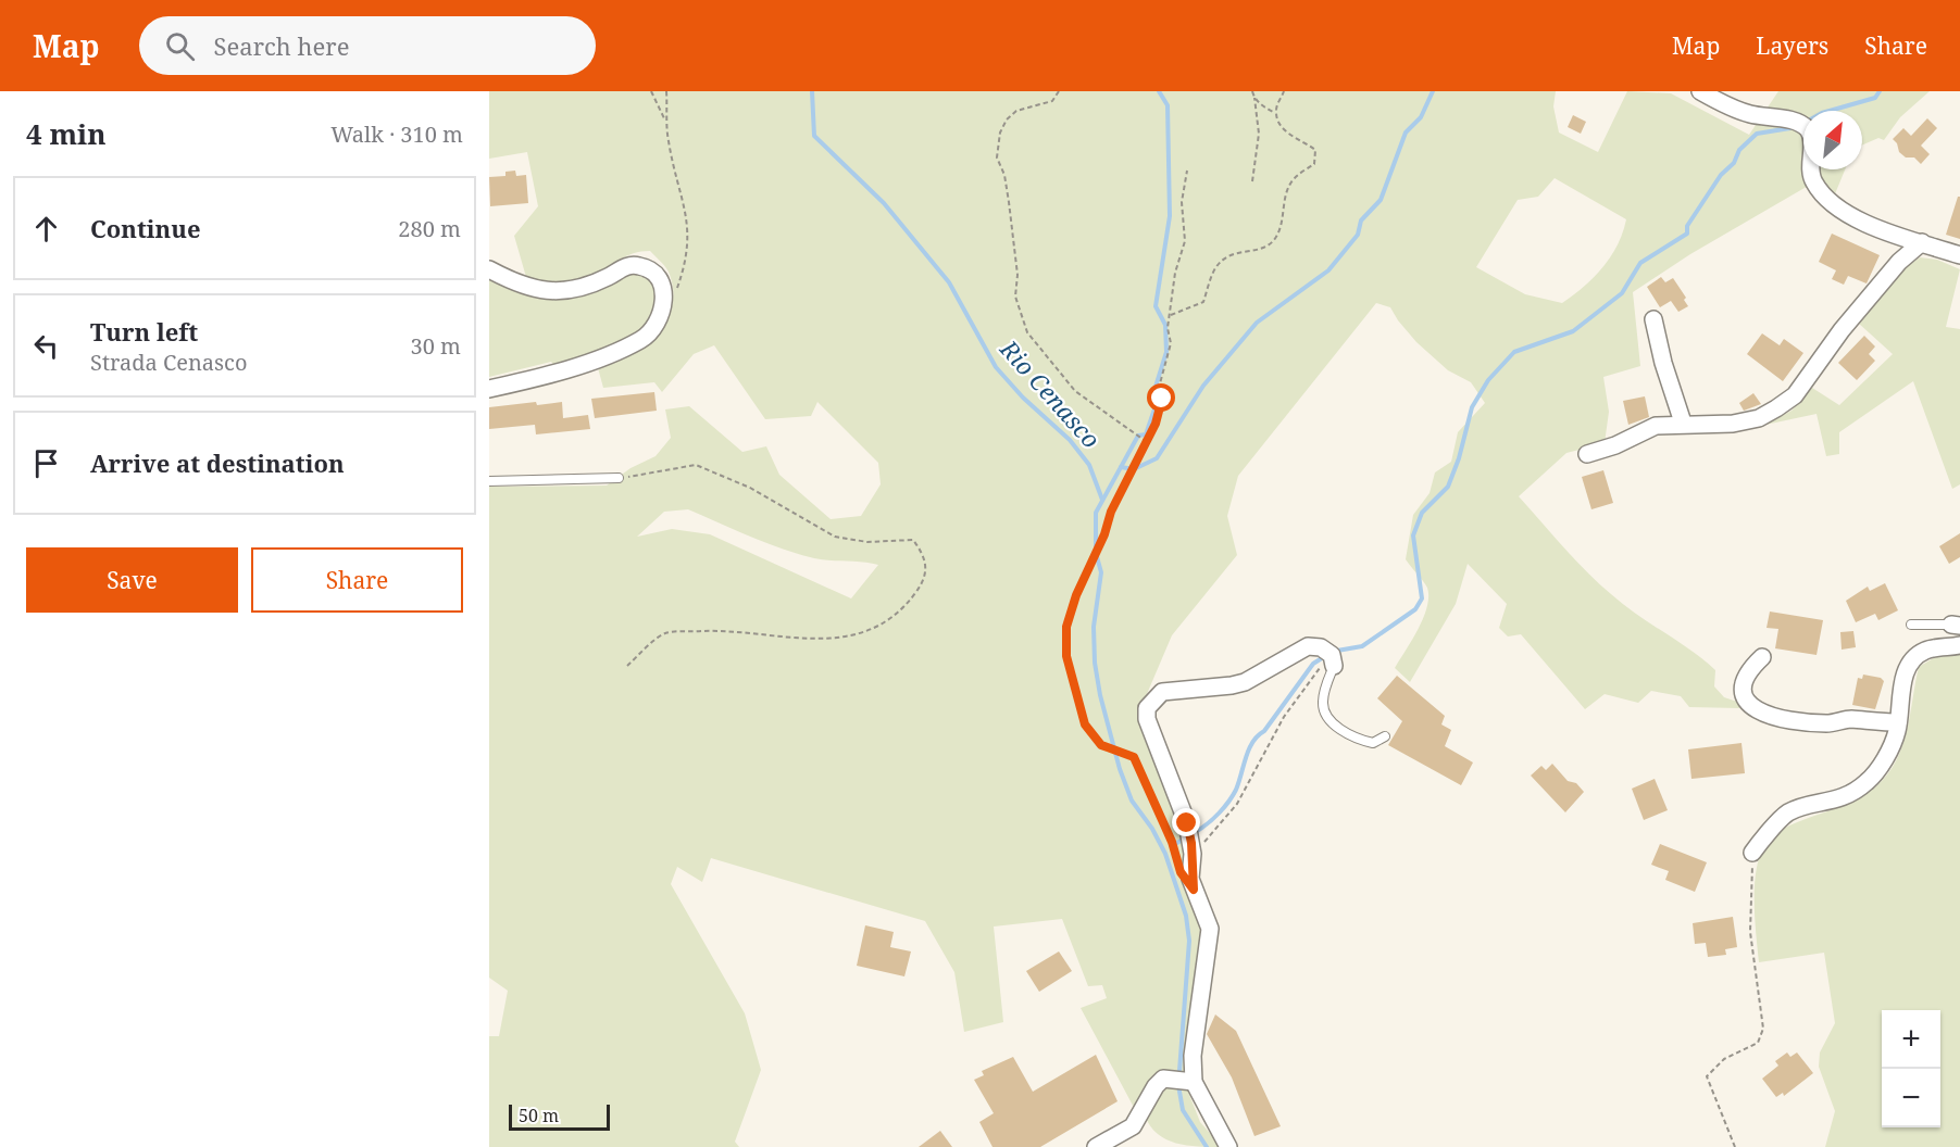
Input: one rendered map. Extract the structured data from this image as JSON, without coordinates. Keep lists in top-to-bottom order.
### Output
{
  "water": ["Rio Cenasco"],
  "scale_bar": "50 m",
  "north": "top right",
  "page": {
    "header": "Map",
    "search": "Search here",
    "nav": ["Map", "Layers", "Share"],
    "heading": ["4 min", "Walk · 310 m"],
    "list": [
      ["Continue", "280 m"],
      ["Turn left", "Strada Cenasco", "30 m"],
      "Arrive at destination"
    ],
    "buttons": ["Save", "Share"],
    "map_buttons": ["+", "−"],
    "scale": "50 m"
  }
}
